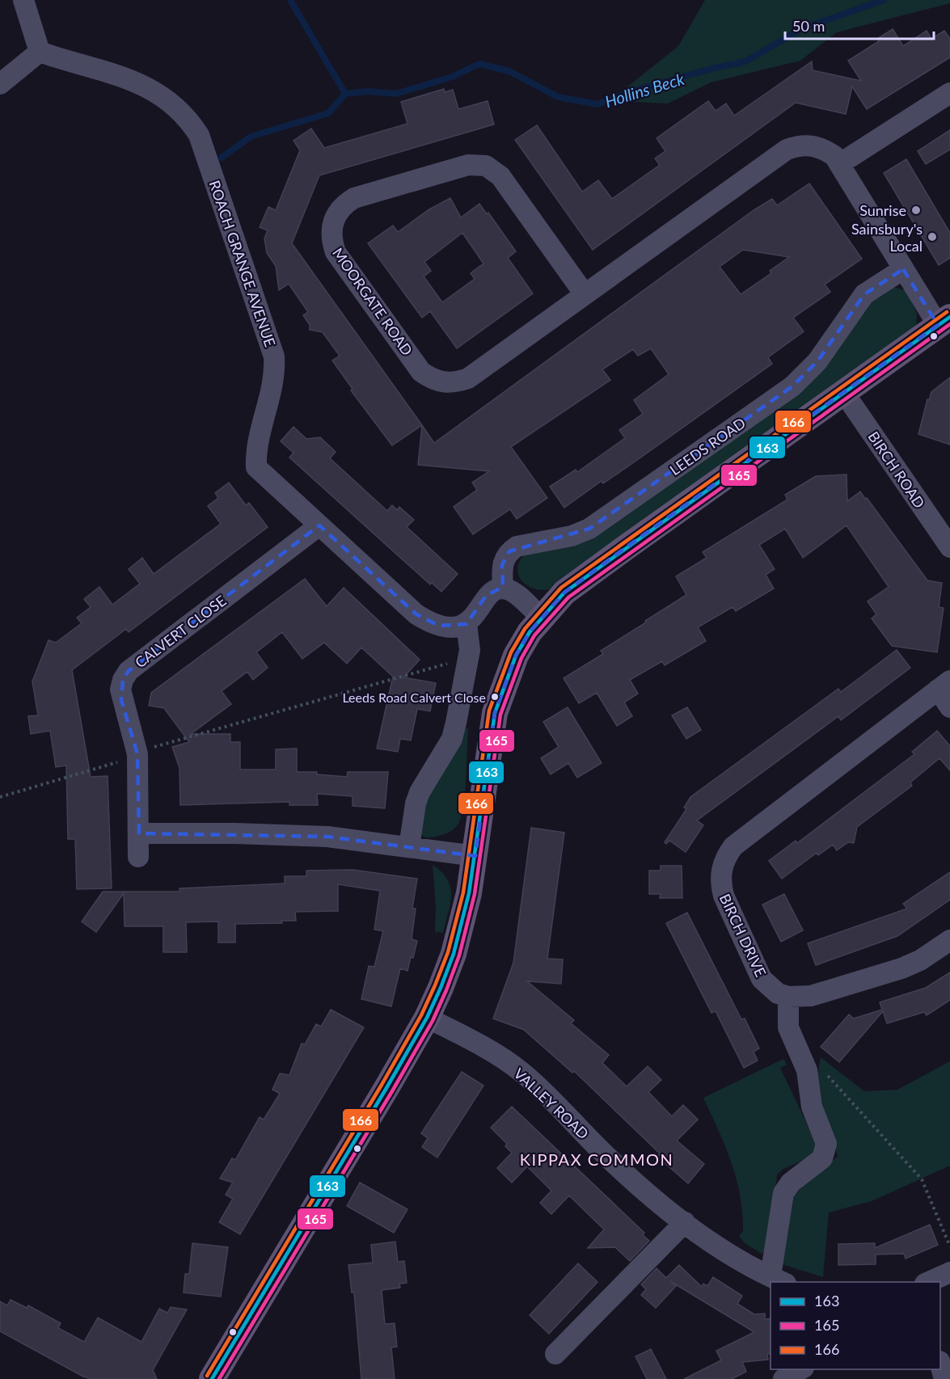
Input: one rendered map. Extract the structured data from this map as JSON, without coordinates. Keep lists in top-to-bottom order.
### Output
{
  "streets": {
    "street": [
      "ROACH GRANGE AVENUE",
      "MOORGATE ROAD",
      "LEEDS ROAD",
      "BIRCH ROAD",
      "CALVERT CLOSE",
      "BIRCH DRIVE",
      "VALLEY ROAD"
    ]
  },
  "crossings": [
    ["ROACH GRANGE AVENUE", "CALVERT CLOSE"],
    ["MOORGATE ROAD", "LEEDS ROAD"]
  ],
  "districts": ["KIPPAX COMMON"],
  "water": ["Hollins Beck"],
  "places": ["Sunrise", "Sainsbury's Local", "Leeds Road Calvert Close"],
  "lines": ["transit line 166", "transit line 163", "transit line 165"],
  "legend": ["163", "165", "166"],
  "scale_bar": "50 m"
}
